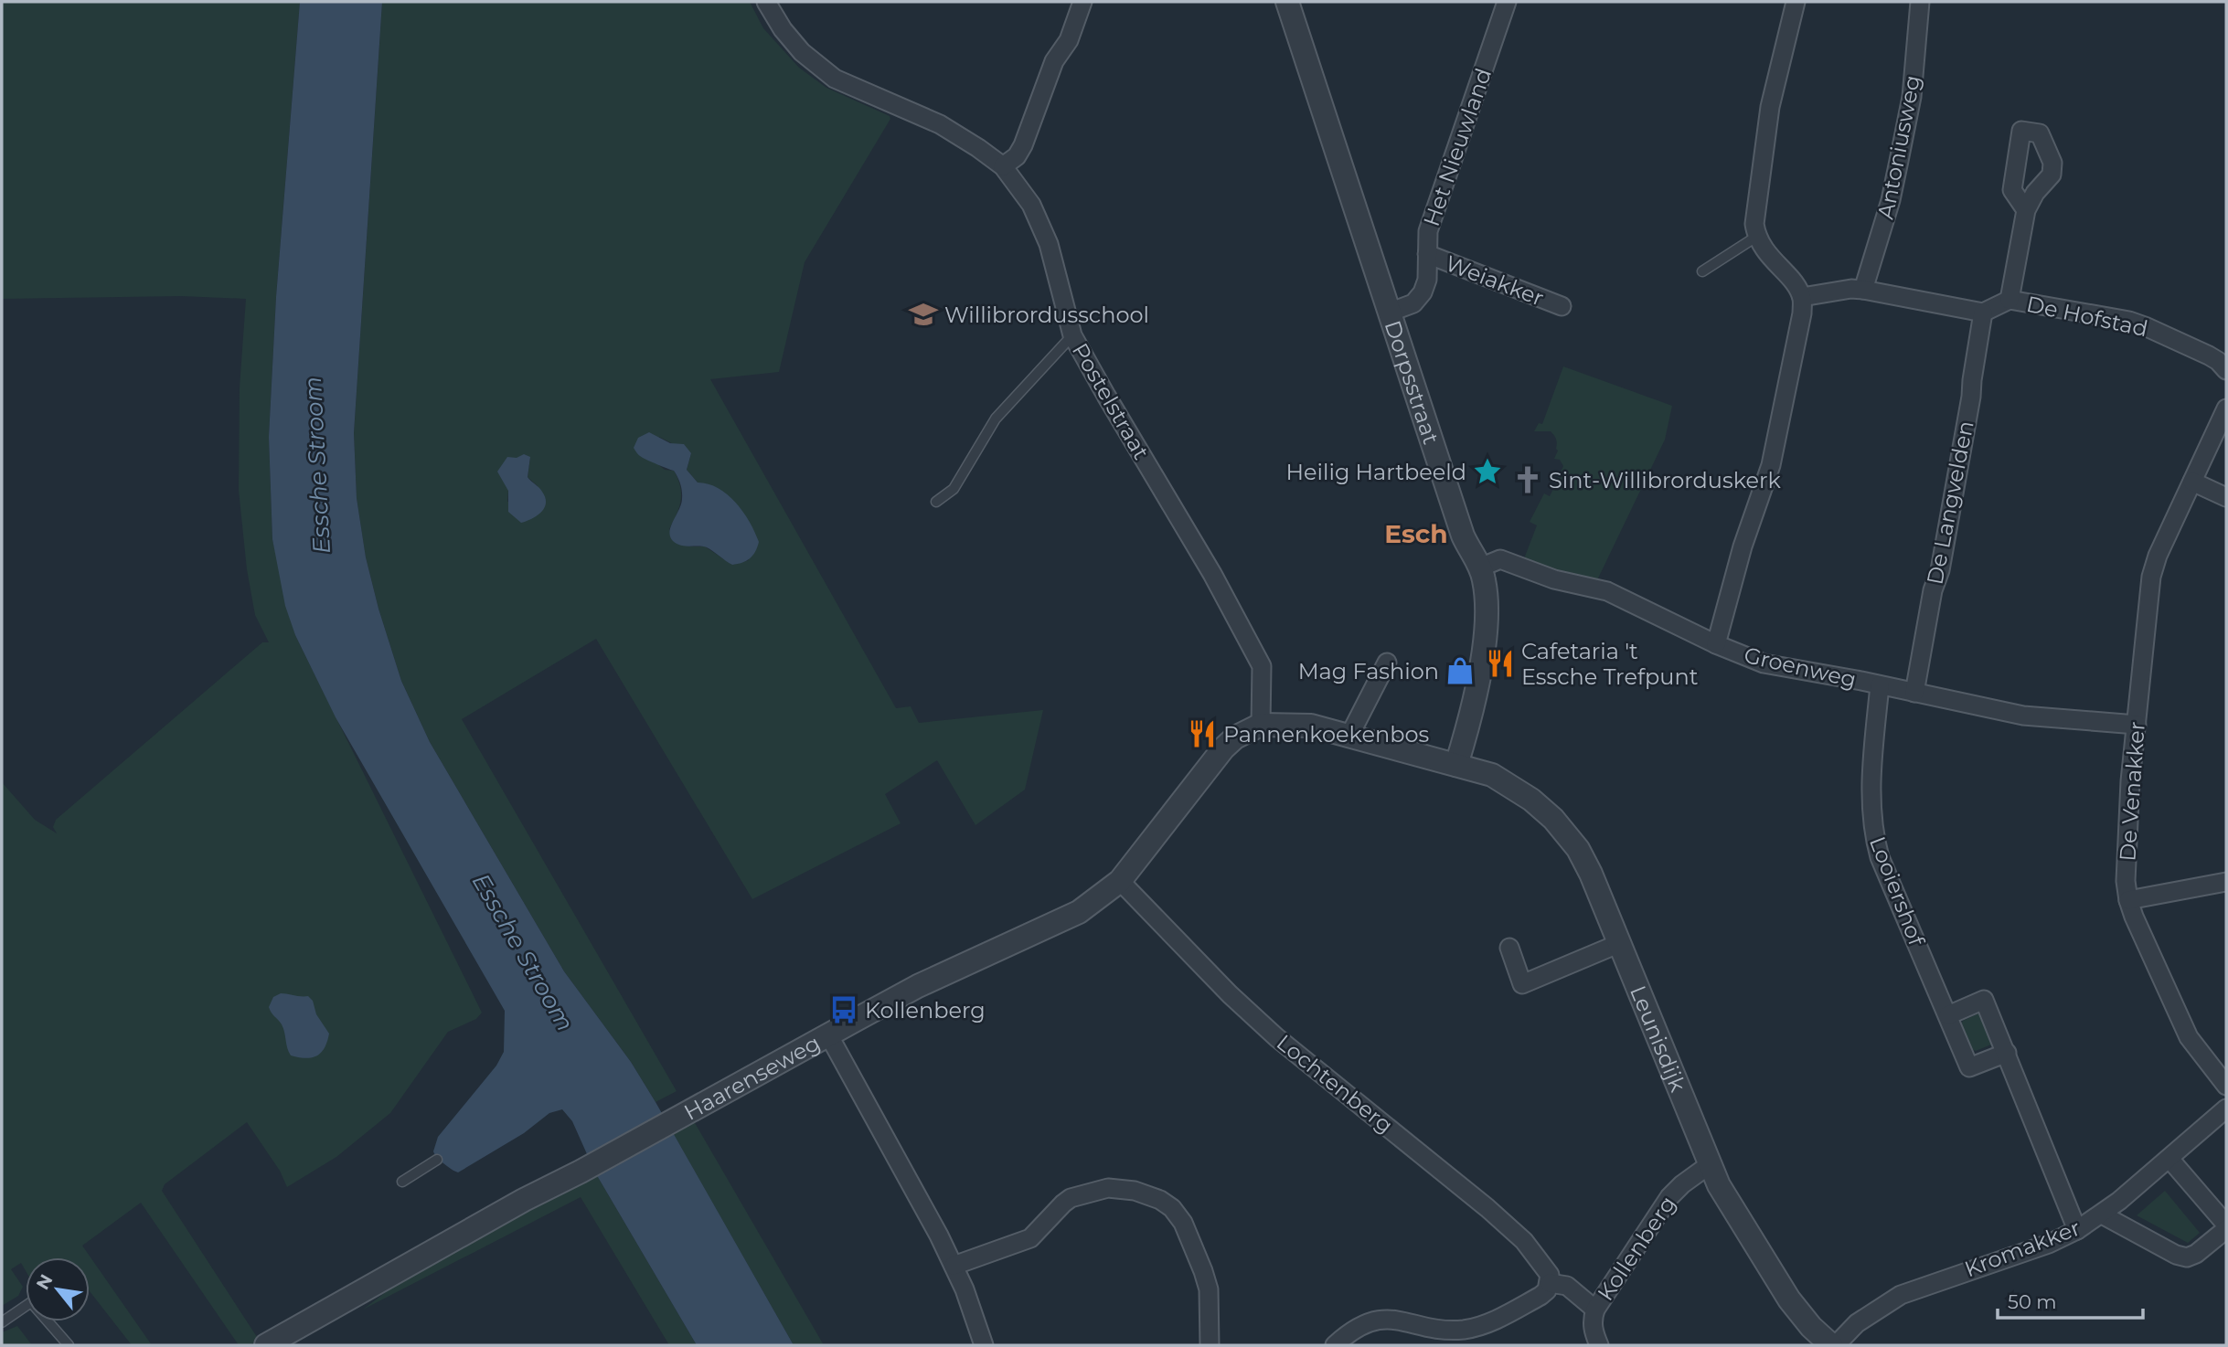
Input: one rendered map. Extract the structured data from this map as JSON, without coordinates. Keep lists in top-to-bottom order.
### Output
{
  "streets": {
    "street": [
      "Het Nieuwland",
      "Antoniusweg",
      "Weiakker",
      "De Hofstad",
      "Dorpsstraat",
      "Postelstraat",
      "De Langvelden",
      "Groenweg",
      "De Venakker",
      "Looiershof",
      "Leunisdijk",
      "Haarenseweg",
      "Lochtenberg",
      "Kollenberg",
      "Kromakker"
    ]
  },
  "crossings": [
    ["Het Nieuwland", "Weiakker"],
    ["Het Nieuwland", "Dorpsstraat"],
    ["De Hofstad", "De Langvelden"],
    ["Dorpsstraat", "Groenweg"],
    ["Dorpsstraat", "Leunisdijk"],
    ["Postelstraat", "Haarenseweg"],
    ["De Langvelden", "Groenweg"],
    ["Groenweg", "De Venakker"],
    ["Groenweg", "Looiershof"],
    ["Leunisdijk", "Kollenberg"],
    ["Haarenseweg", "Lochtenberg"],
    ["Lochtenberg", "Kollenberg"]
  ],
  "districts": ["Esch"],
  "water": ["Essche Stroom"],
  "places": {
    "school or university": ["Willibrordusschool"],
    "place": ["Heilig Hartbeeld"],
    "church": ["Sint-Willibrorduskerk"],
    "restaurant": ["Cafetaria 't Essche Trefpunt", "Pannenkoekenbos"],
    "shop": ["Mag Fashion"],
    "bus stop": ["Kollenberg"]
  },
  "scale_bar": "50 m",
  "north": "top left"
}
